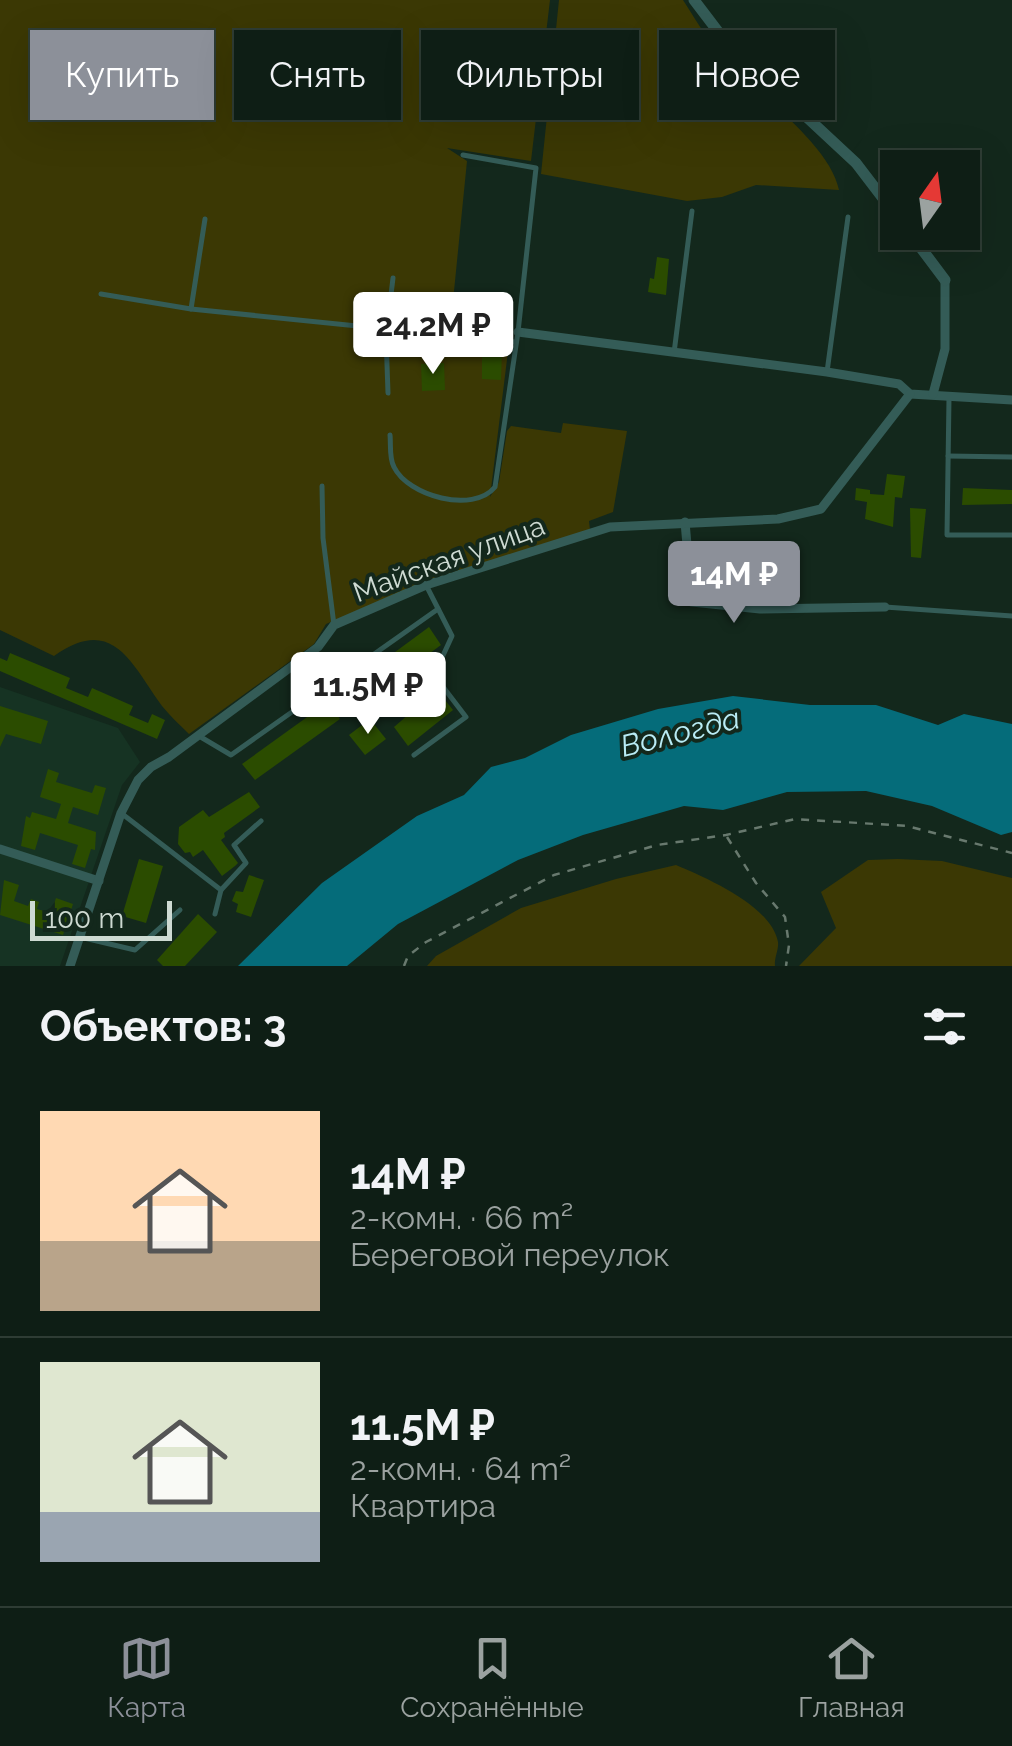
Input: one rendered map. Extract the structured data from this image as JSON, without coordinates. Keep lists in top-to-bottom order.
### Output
{
  "streets": {
    "street": ["Майская улица"]
  },
  "water": ["Вологда"],
  "scale_bar": "100 m",
  "north": "top",
  "page": {
    "chip": [
      "Купить",
      "Снять",
      "Фильтры",
      "Новое"
    ],
    "price": ["24.2M ₽", "14M ₽", "11.5M ₽"],
    "scale": "100 m",
    "heading": "Объектов: 3",
    "list": [
      {
        "name": "14M ₽",
        "note": "2-комн. · 66 m² · Береговой переулок"
      },
      {
        "name": "11.5M ₽",
        "note": "2-комн. · 64 m² · Квартира"
      }
    ],
    "tabs": ["Карта", "Сохранённые", "Главная"]
  }
}
